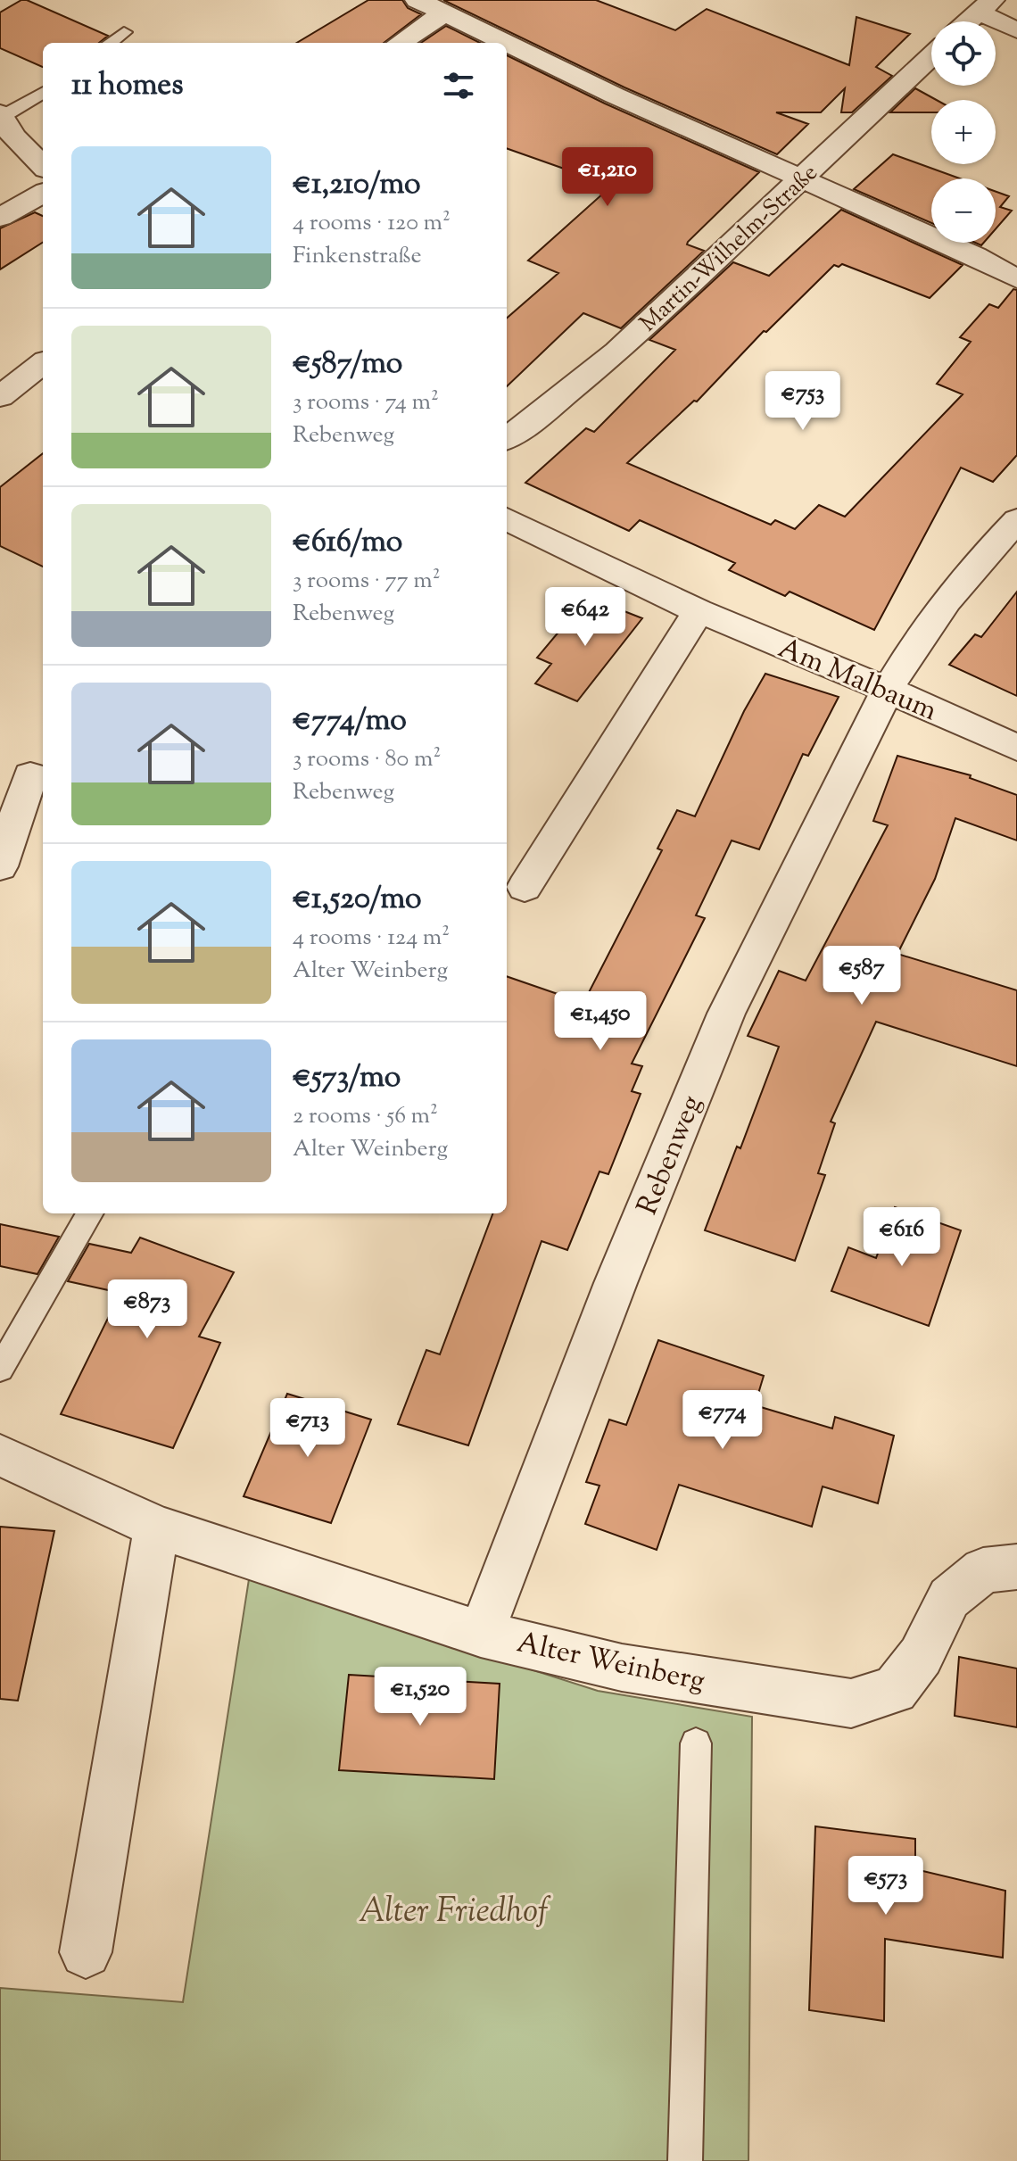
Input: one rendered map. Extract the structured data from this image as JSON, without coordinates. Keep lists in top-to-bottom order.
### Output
{
  "streets": {
    "street": [
      "Martin-Wilhelm-Straße",
      "Am Malbaum",
      "Rebenweg",
      "Alter Weinberg"
    ]
  },
  "crossings": [
    ["Am Malbaum", "Rebenweg"],
    ["Rebenweg", "Alter Weinberg"]
  ],
  "parks": ["Alter Friedhof"],
  "page": {
    "map_buttons": ["+", "−"],
    "heading": "11 homes",
    "list": [
      {
        "name": "€1,210/mo",
        "note": "4 rooms · 120 m² · Finkenstraße"
      },
      {
        "name": "€587/mo",
        "note": "3 rooms · 74 m² · Rebenweg"
      },
      {
        "name": "€616/mo",
        "note": "3 rooms · 77 m² · Rebenweg"
      },
      {
        "name": "€774/mo",
        "note": "3 rooms · 80 m² · Rebenweg"
      },
      {
        "name": "€1,520/mo",
        "note": "4 rooms · 124 m² · Alter Weinberg"
      },
      {
        "name": "€573/mo",
        "note": "2 rooms · 56 m² · Alter Weinberg"
      }
    ],
    "price": [
      "€1,210",
      "€753",
      "€642",
      "€587",
      "€1,450",
      "€616",
      "€873",
      "€774",
      "€713",
      "€1,520",
      "€573"
    ]
  }
}
